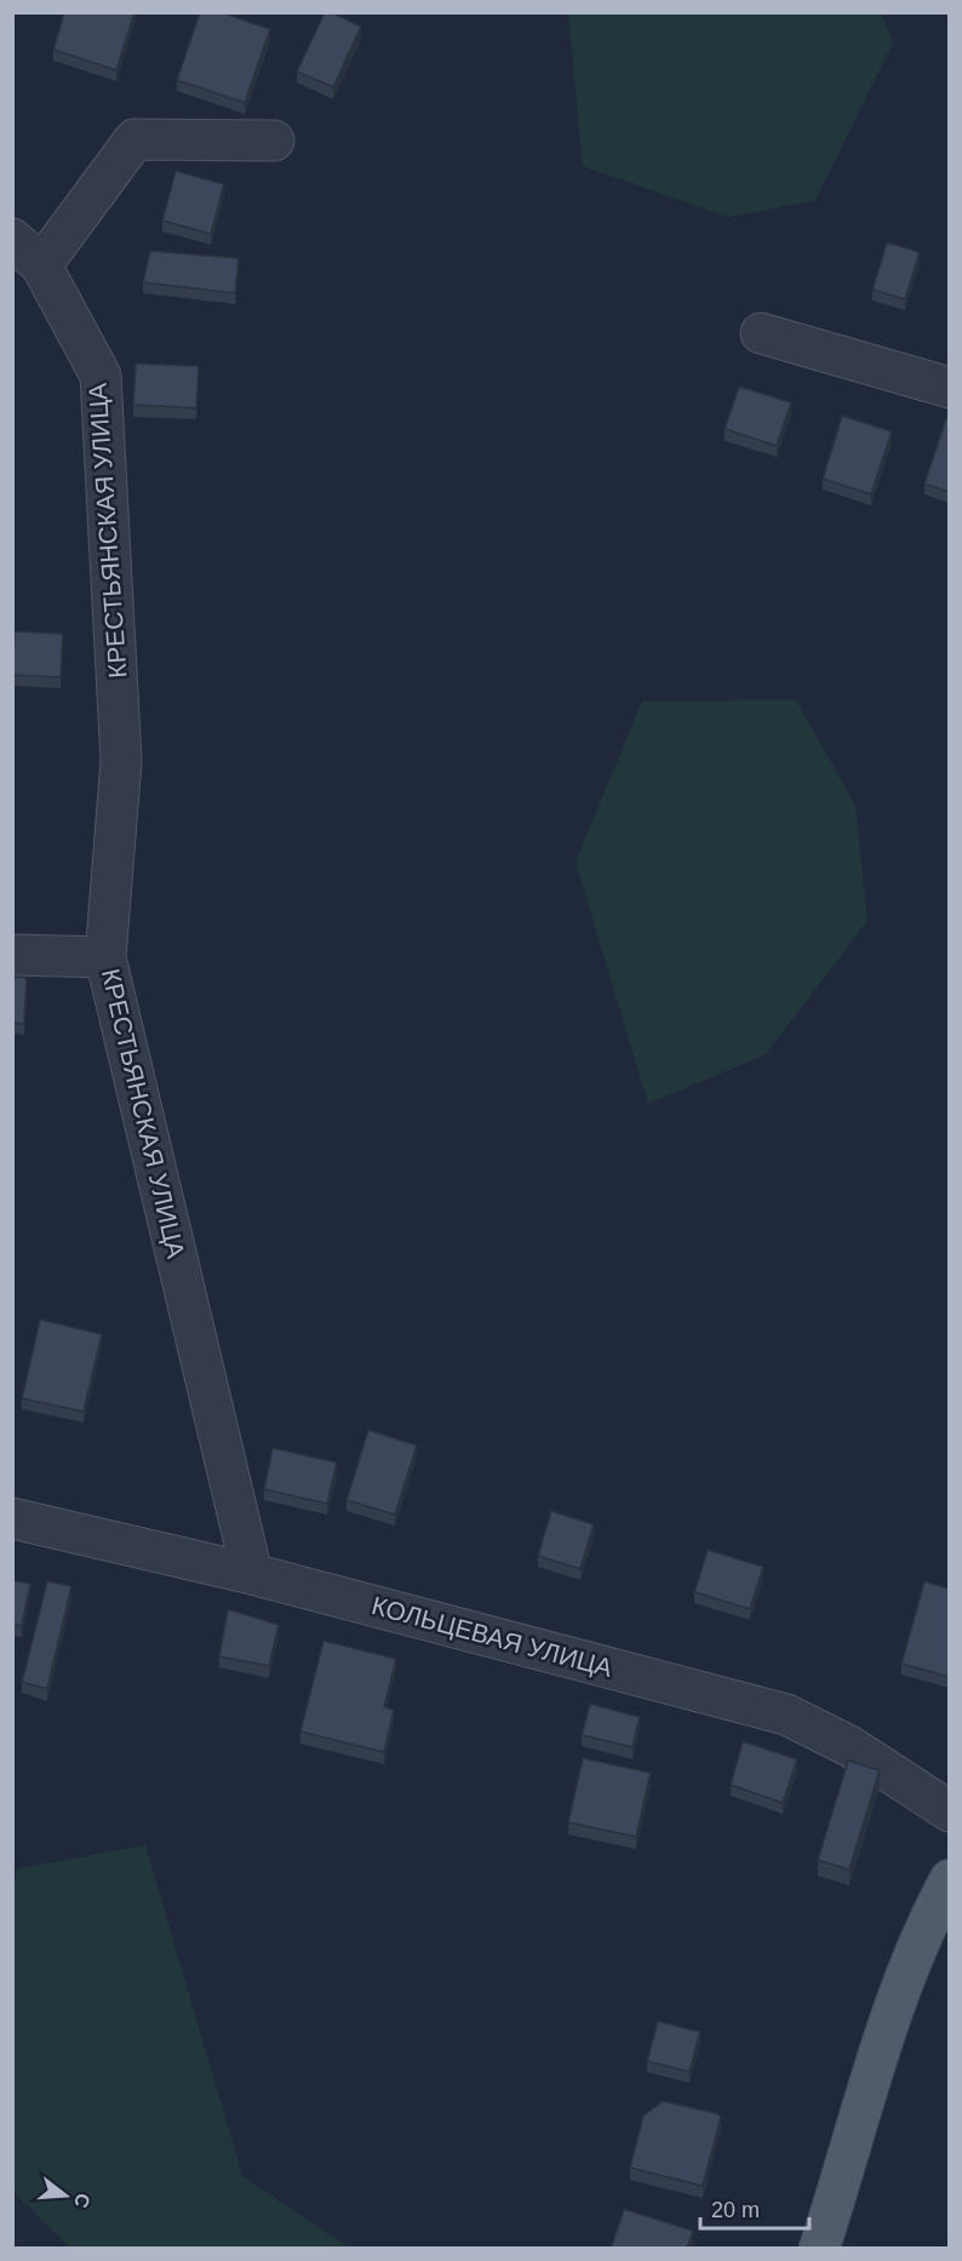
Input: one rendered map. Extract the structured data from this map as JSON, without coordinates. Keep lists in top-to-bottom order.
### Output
{
  "streets": {
    "street": ["КРЕСТЬЯНСКАЯ УЛИЦА", "КОЛЬЦЕВАЯ УЛИЦА"]
  },
  "crossings": [
    ["КРЕСТЬЯНСКАЯ УЛИЦА", "КОЛЬЦЕВАЯ УЛИЦА"]
  ],
  "scale_bar": "20 m",
  "north": "right"
}
